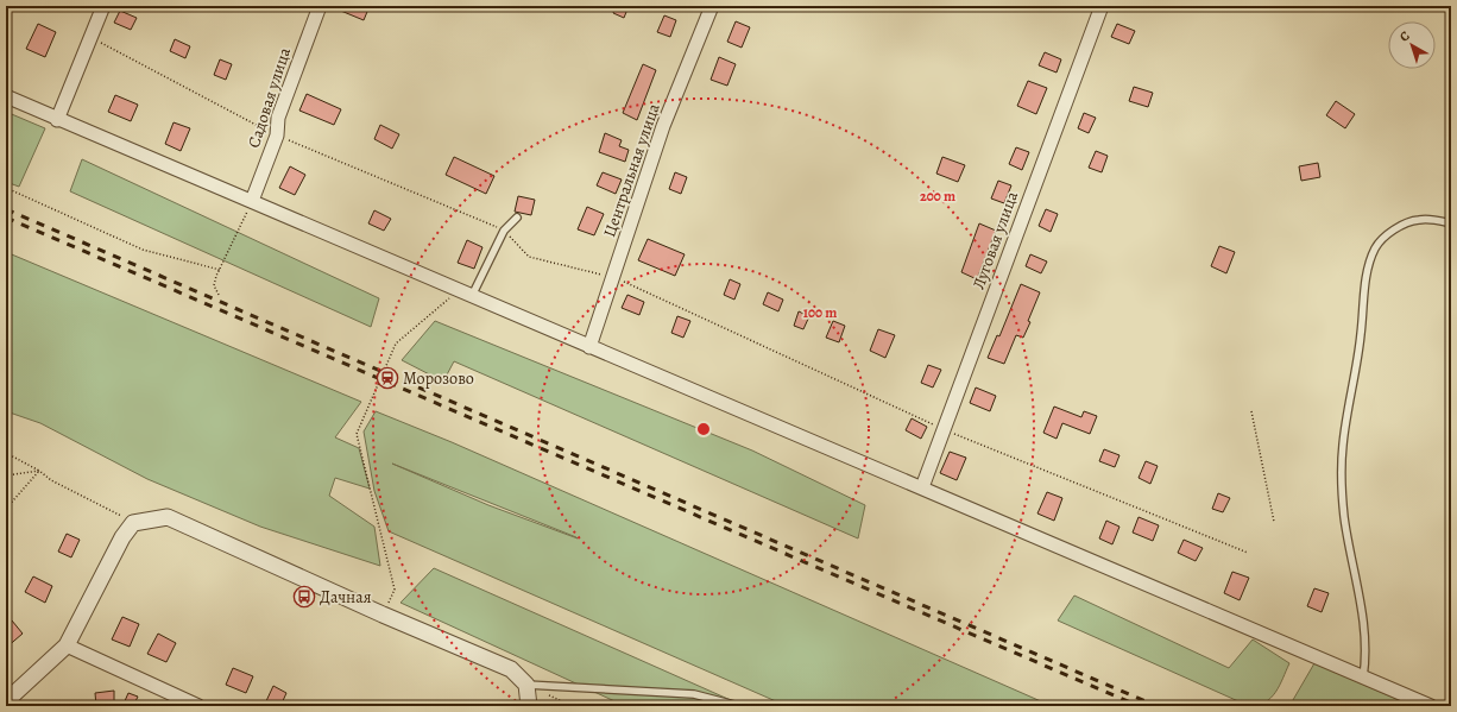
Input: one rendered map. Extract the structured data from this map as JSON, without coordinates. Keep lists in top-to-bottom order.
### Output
{
  "streets": {
    "street": ["Садовая улица", "Центральная улица", "Луговая улица"]
  },
  "places": {
    "station": ["Морозово"],
    "bus stop": ["Дачная"]
  },
  "north": "top left",
  "rings": ["200 m", "100 m"]
}
